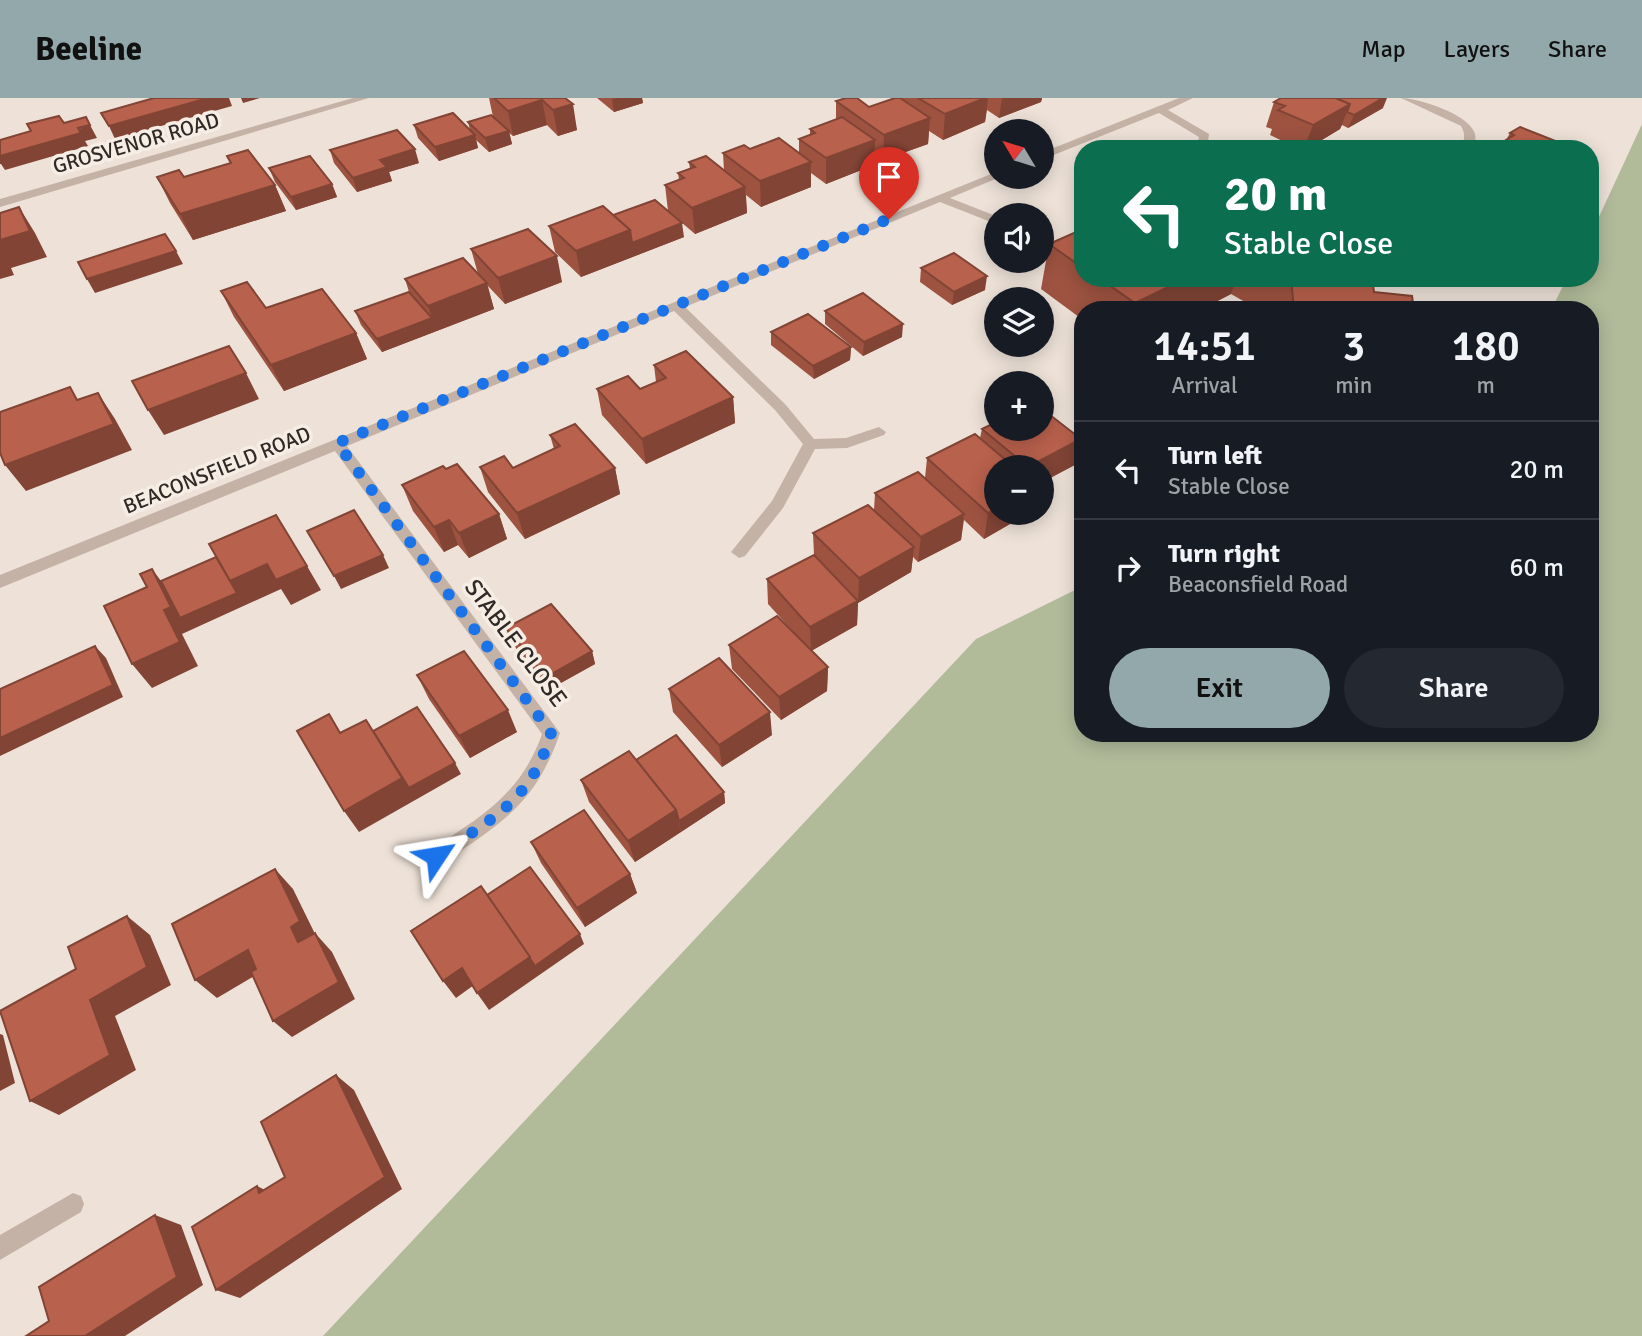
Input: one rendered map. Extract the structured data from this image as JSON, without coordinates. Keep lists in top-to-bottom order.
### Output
{
  "streets": {
    "street": ["GROSVENOR ROAD", "BEACONSFIELD ROAD", "STABLE CLOSE"]
  },
  "crossings": [
    ["BEACONSFIELD ROAD", "STABLE CLOSE"]
  ],
  "north": "top left",
  "page": {
    "header": "Beeline",
    "nav": ["Map", "Layers", "Share"],
    "map_buttons": ["+", "−"],
    "turn": ["20 m", "Stable Close"],
    "eta": [
      "14:51",
      "Arrival",
      "3",
      "min",
      "180",
      "m"
    ],
    "list": [
      {
        "name": "Turn left",
        "note": "Stable Close",
        "value": "20 m"
      },
      {
        "name": "Turn right",
        "note": "Beaconsfield Road",
        "value": "60 m"
      }
    ],
    "buttons": ["Exit", "Share"]
  }
}
